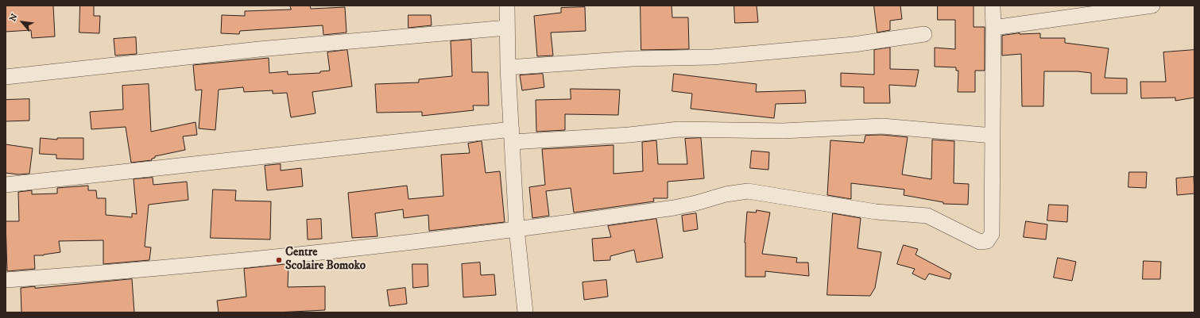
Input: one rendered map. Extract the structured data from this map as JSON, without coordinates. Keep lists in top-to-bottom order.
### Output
{
  "places": ["Centre Scolaire Bomoko"],
  "north": "top left"
}
